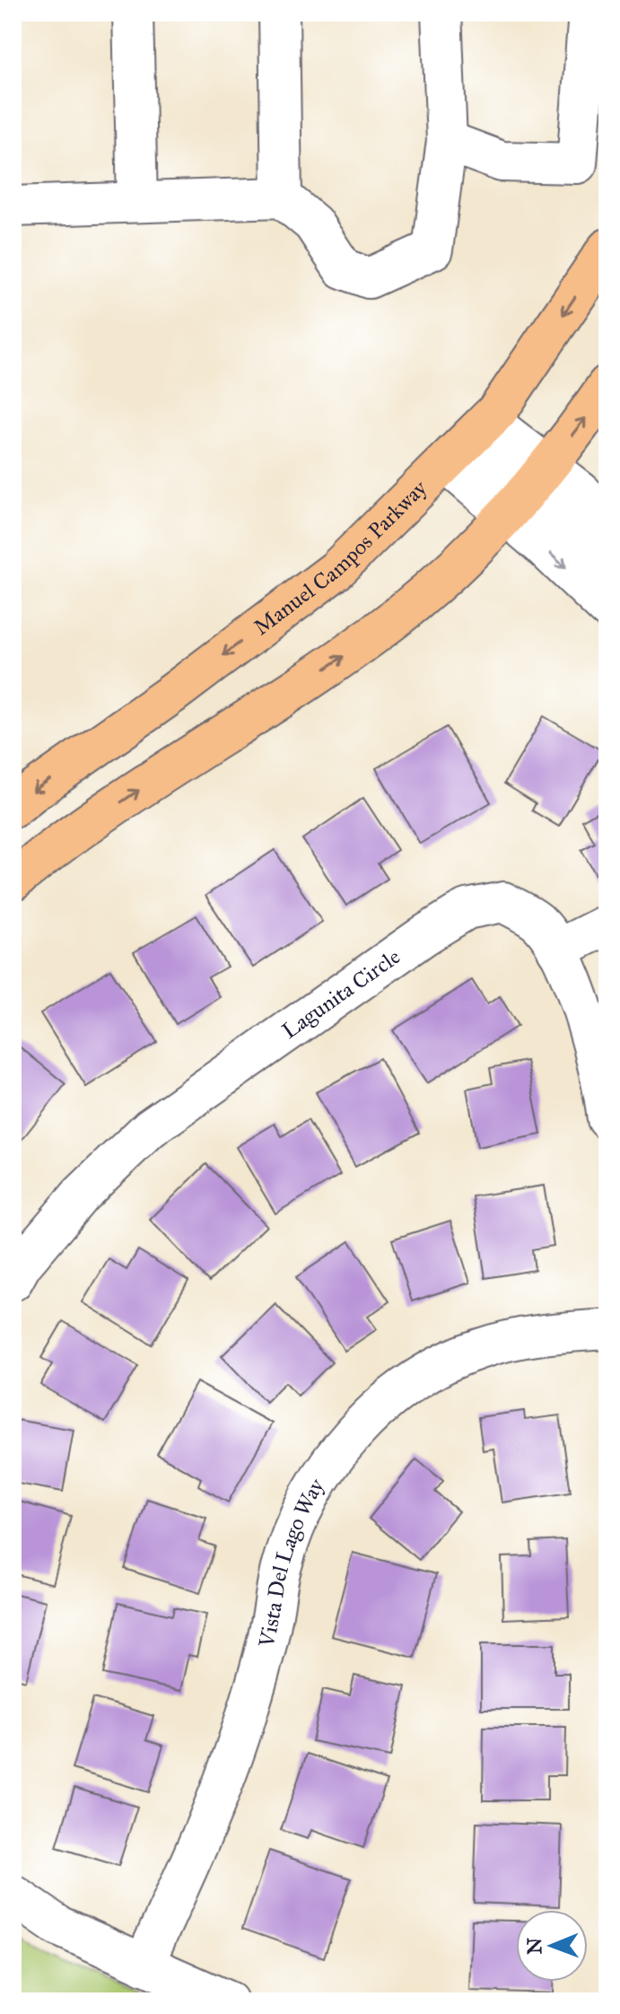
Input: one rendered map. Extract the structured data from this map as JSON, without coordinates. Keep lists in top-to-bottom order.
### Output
{
  "streets": {
    "main road": ["Manuel Campos Parkway"],
    "street": ["Lagunita Circle", "Vista Del Lago Way"]
  },
  "north": "left"
}
